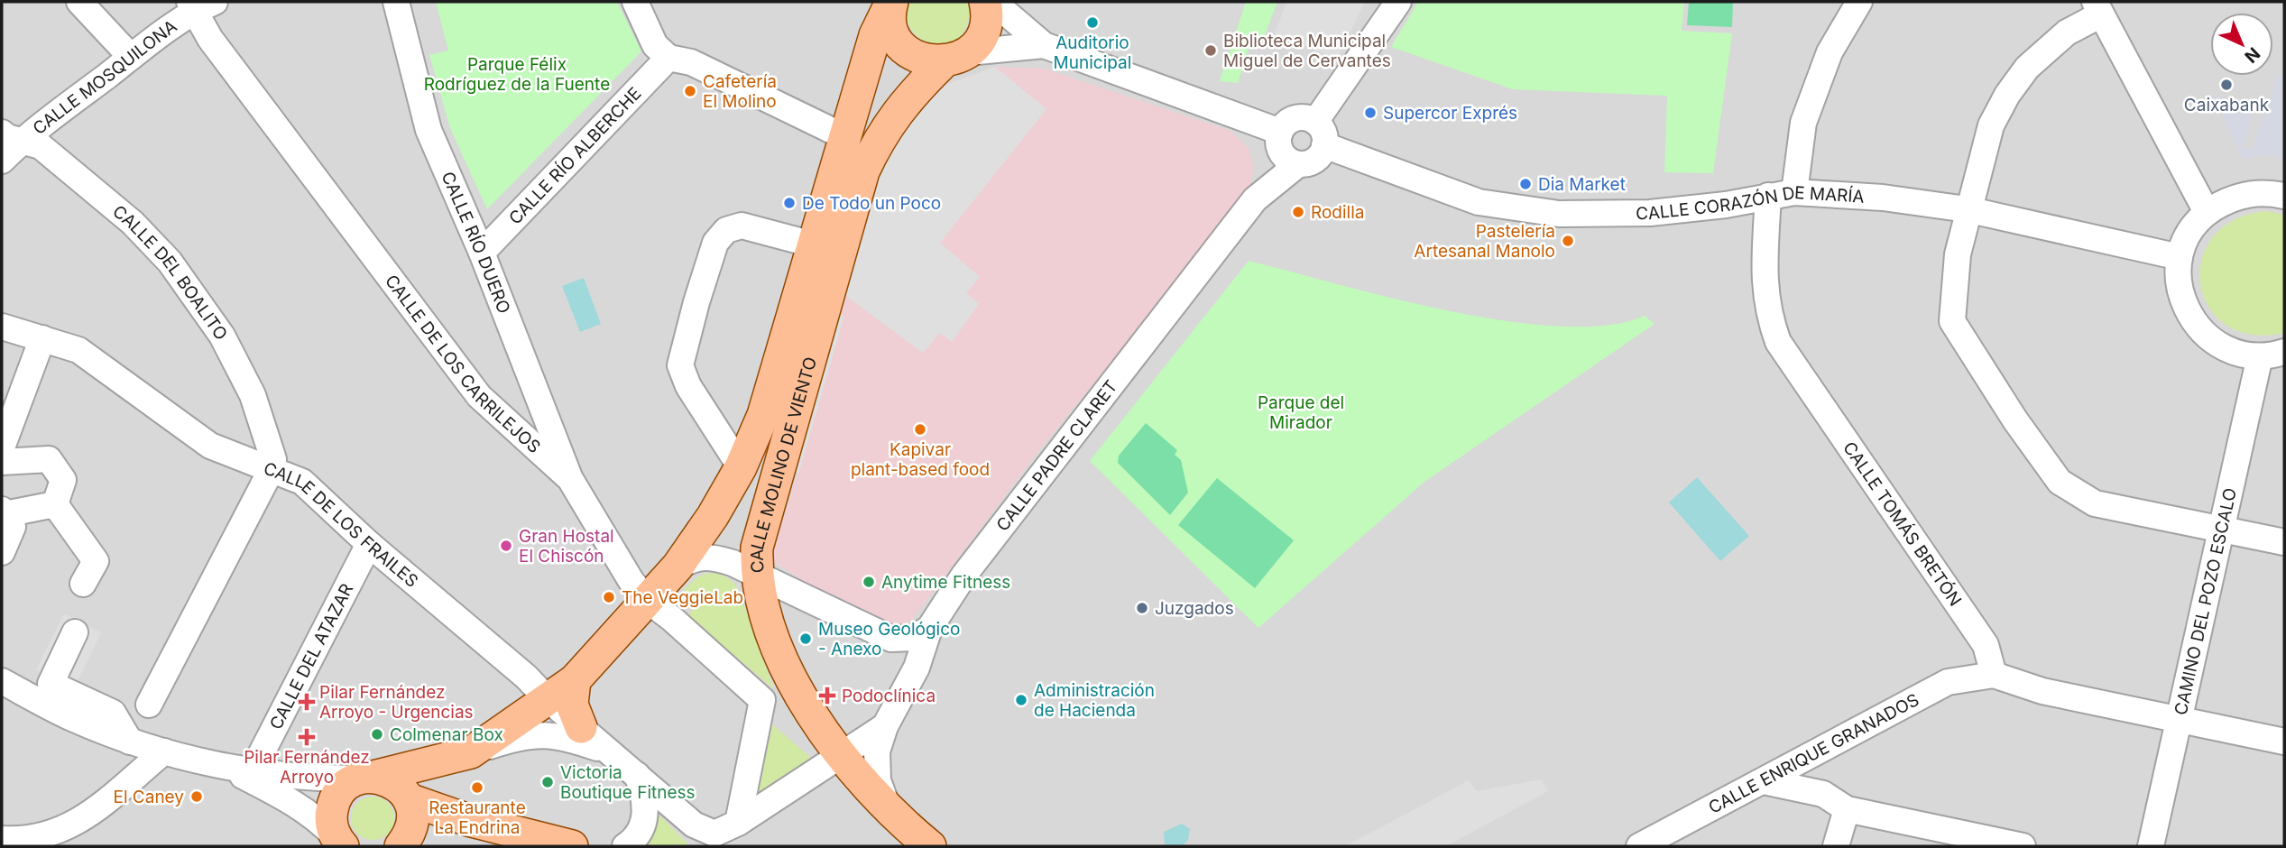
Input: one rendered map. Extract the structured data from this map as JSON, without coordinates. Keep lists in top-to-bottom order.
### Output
{
  "streets": {
    "main road": ["CALLE MOLINO DE VIENTO"],
    "street": [
      "CALLE MOSQUILONA",
      "CALLE RÍO ALBERCHE",
      "CALLE CORAZÓN DE MARÍA",
      "CALLE RÍO DUERO",
      "CALLE DEL BOALITO",
      "CALLE DE LOS CARRILEJOS",
      "CALLE PADRE CLARET",
      "CALLE TOMÁS BRETÓN",
      "CALLE DE LOS FRAILES",
      "CAMINO DEL POZO ESCALO",
      "CALLE DEL ATAZAR",
      "CALLE ENRIQUE GRANADOS"
    ]
  },
  "crossings": [
    ["CALLE MOSQUILONA", "CALLE DEL BOALITO"],
    ["CALLE MOSQUILONA", "CALLE DE LOS CARRILEJOS"],
    ["CALLE RÍO ALBERCHE", "CALLE RÍO DUERO"],
    ["CALLE CORAZÓN DE MARÍA", "CALLE PADRE CLARET"],
    ["CALLE CORAZÓN DE MARÍA", "CALLE TOMÁS BRETÓN"],
    ["CALLE RÍO DUERO", "CALLE DE LOS CARRILEJOS"],
    ["CALLE DEL BOALITO", "CALLE DE LOS FRAILES"],
    ["CALLE DE LOS CARRILEJOS", "CALLE MOLINO DE VIENTO"],
    ["CALLE DE LOS CARRILEJOS", "CALLE DE LOS FRAILES"],
    ["CALLE PADRE CLARET", "CALLE MOLINO DE VIENTO"],
    ["CALLE PADRE CLARET", "CALLE DE LOS FRAILES"],
    ["CALLE MOLINO DE VIENTO", "CALLE DE LOS FRAILES"],
    ["CALLE MOLINO DE VIENTO", "CALLE DEL ATAZAR"],
    ["CALLE TOMÁS BRETÓN", "CALLE ENRIQUE GRANADOS"],
    ["CALLE DE LOS FRAILES", "CALLE DEL ATAZAR"]
  ],
  "parks": ["Parque Félix Rodríguez de la Fuente", "Parque del Mirador"],
  "places": {
    "other": [
      "Auditorio Municipal",
      "Biblioteca Municipal Miguel de Cervantes",
      "Caixabank",
      "Cafetería El Molino",
      "Supercor Exprés",
      "Dia Market",
      "De Todo un Poco",
      "Rodilla",
      "Pastelería Artesanal Manolo",
      "Kapivar plant-based food",
      "Gran Hostal El Chiscón",
      "Anytime Fitness",
      "The VeggieLab",
      "Juzgados",
      "Museo Geológico - Anexo",
      "Administración de Hacienda",
      "Colmenar Box",
      "Victoria Boutique Fitness",
      "Restaurante La Endrina",
      "El Caney"
    ],
    "health": ["Podoclínica", "Pilar Fernández Arroyo - Urgencias", "Pilar Fernández Arroyo"]
  },
  "north": "bottom right"
}
